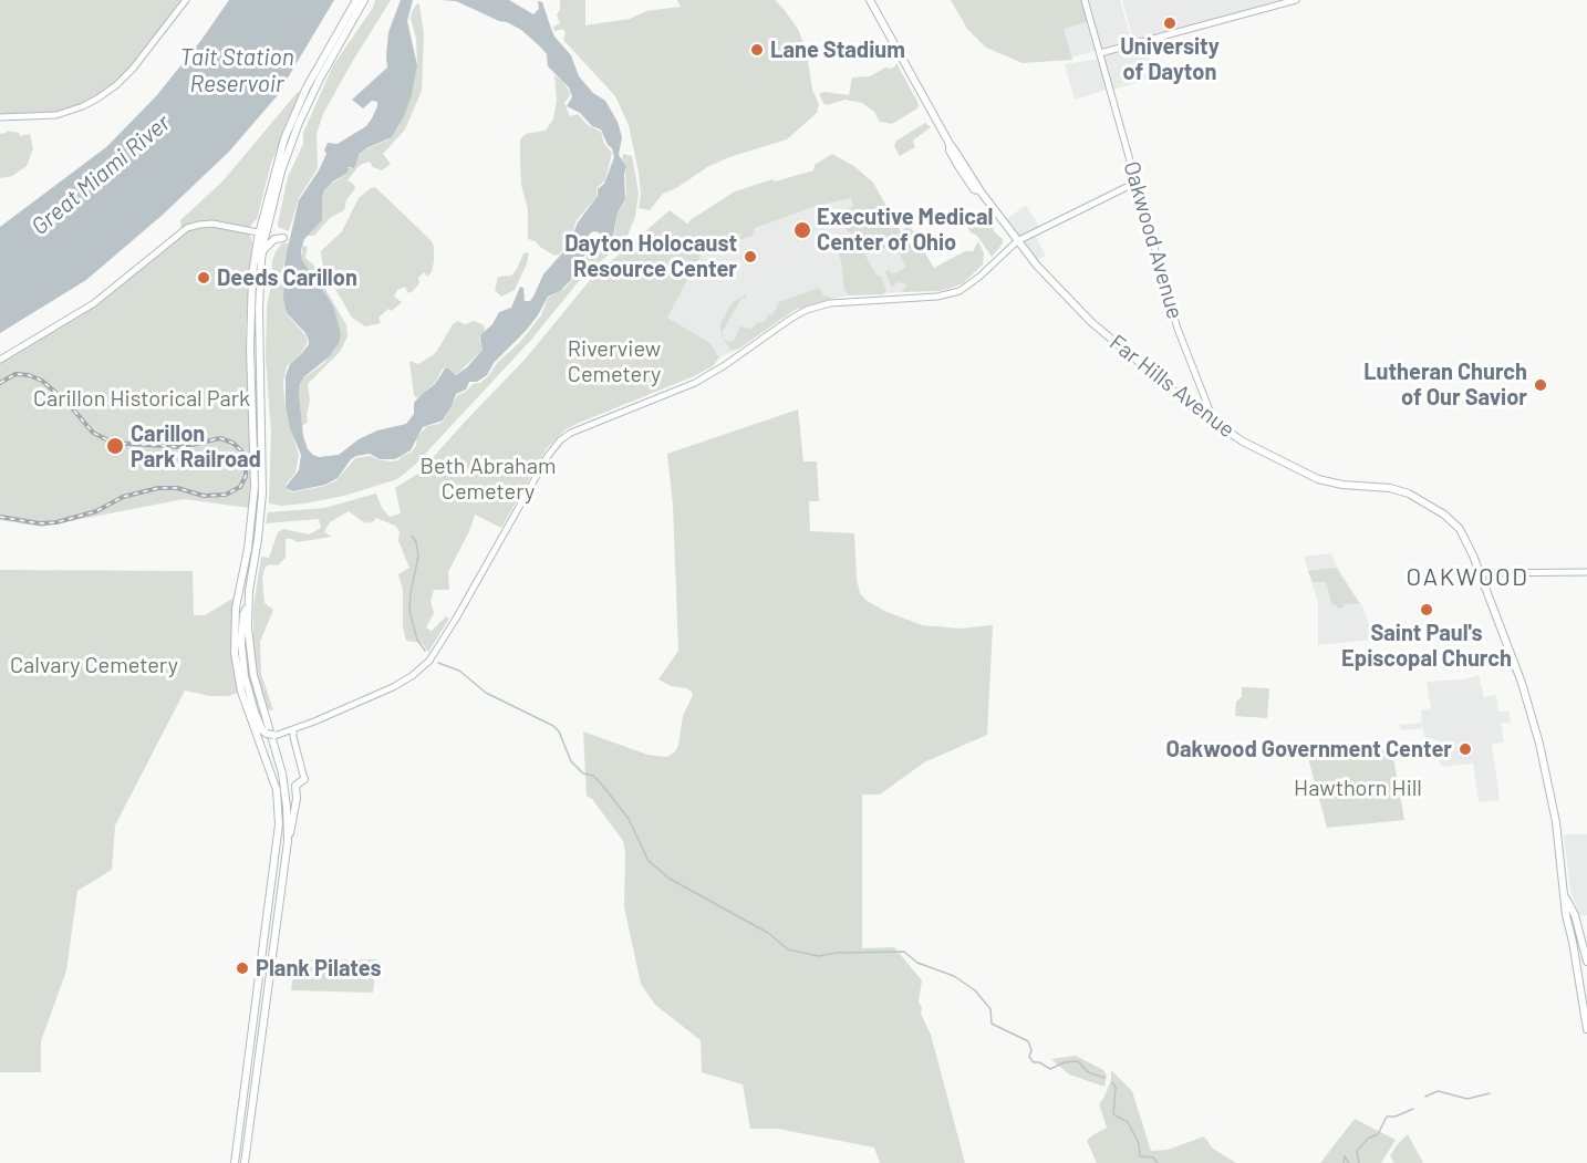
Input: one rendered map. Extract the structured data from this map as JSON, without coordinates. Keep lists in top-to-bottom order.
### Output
{
  "streets": {
    "main road": ["Oakwood Avenue", "Far Hills Avenue"]
  },
  "crossings": [
    ["Oakwood Avenue", "Far Hills Avenue"]
  ],
  "districts": ["OAKWOOD"],
  "water": ["Tait Station Reservoir", "Great Miami River"],
  "parks": [
    "Riverview Cemetery",
    "Carillon Historical Park",
    "Beth Abraham Cemetery",
    "Calvary Cemetery",
    "Hawthorn Hill"
  ],
  "places": [
    "University of Dayton",
    "Lane Stadium",
    "Executive Medical Center of Ohio",
    "Dayton Holocaust Resource Center",
    "Deeds Carillon",
    "Lutheran Church of Our Savior",
    "Carillon Park Railroad",
    "Saint Paul's Episcopal Church",
    "Oakwood Government Center",
    "Plank Pilates"
  ]
}
